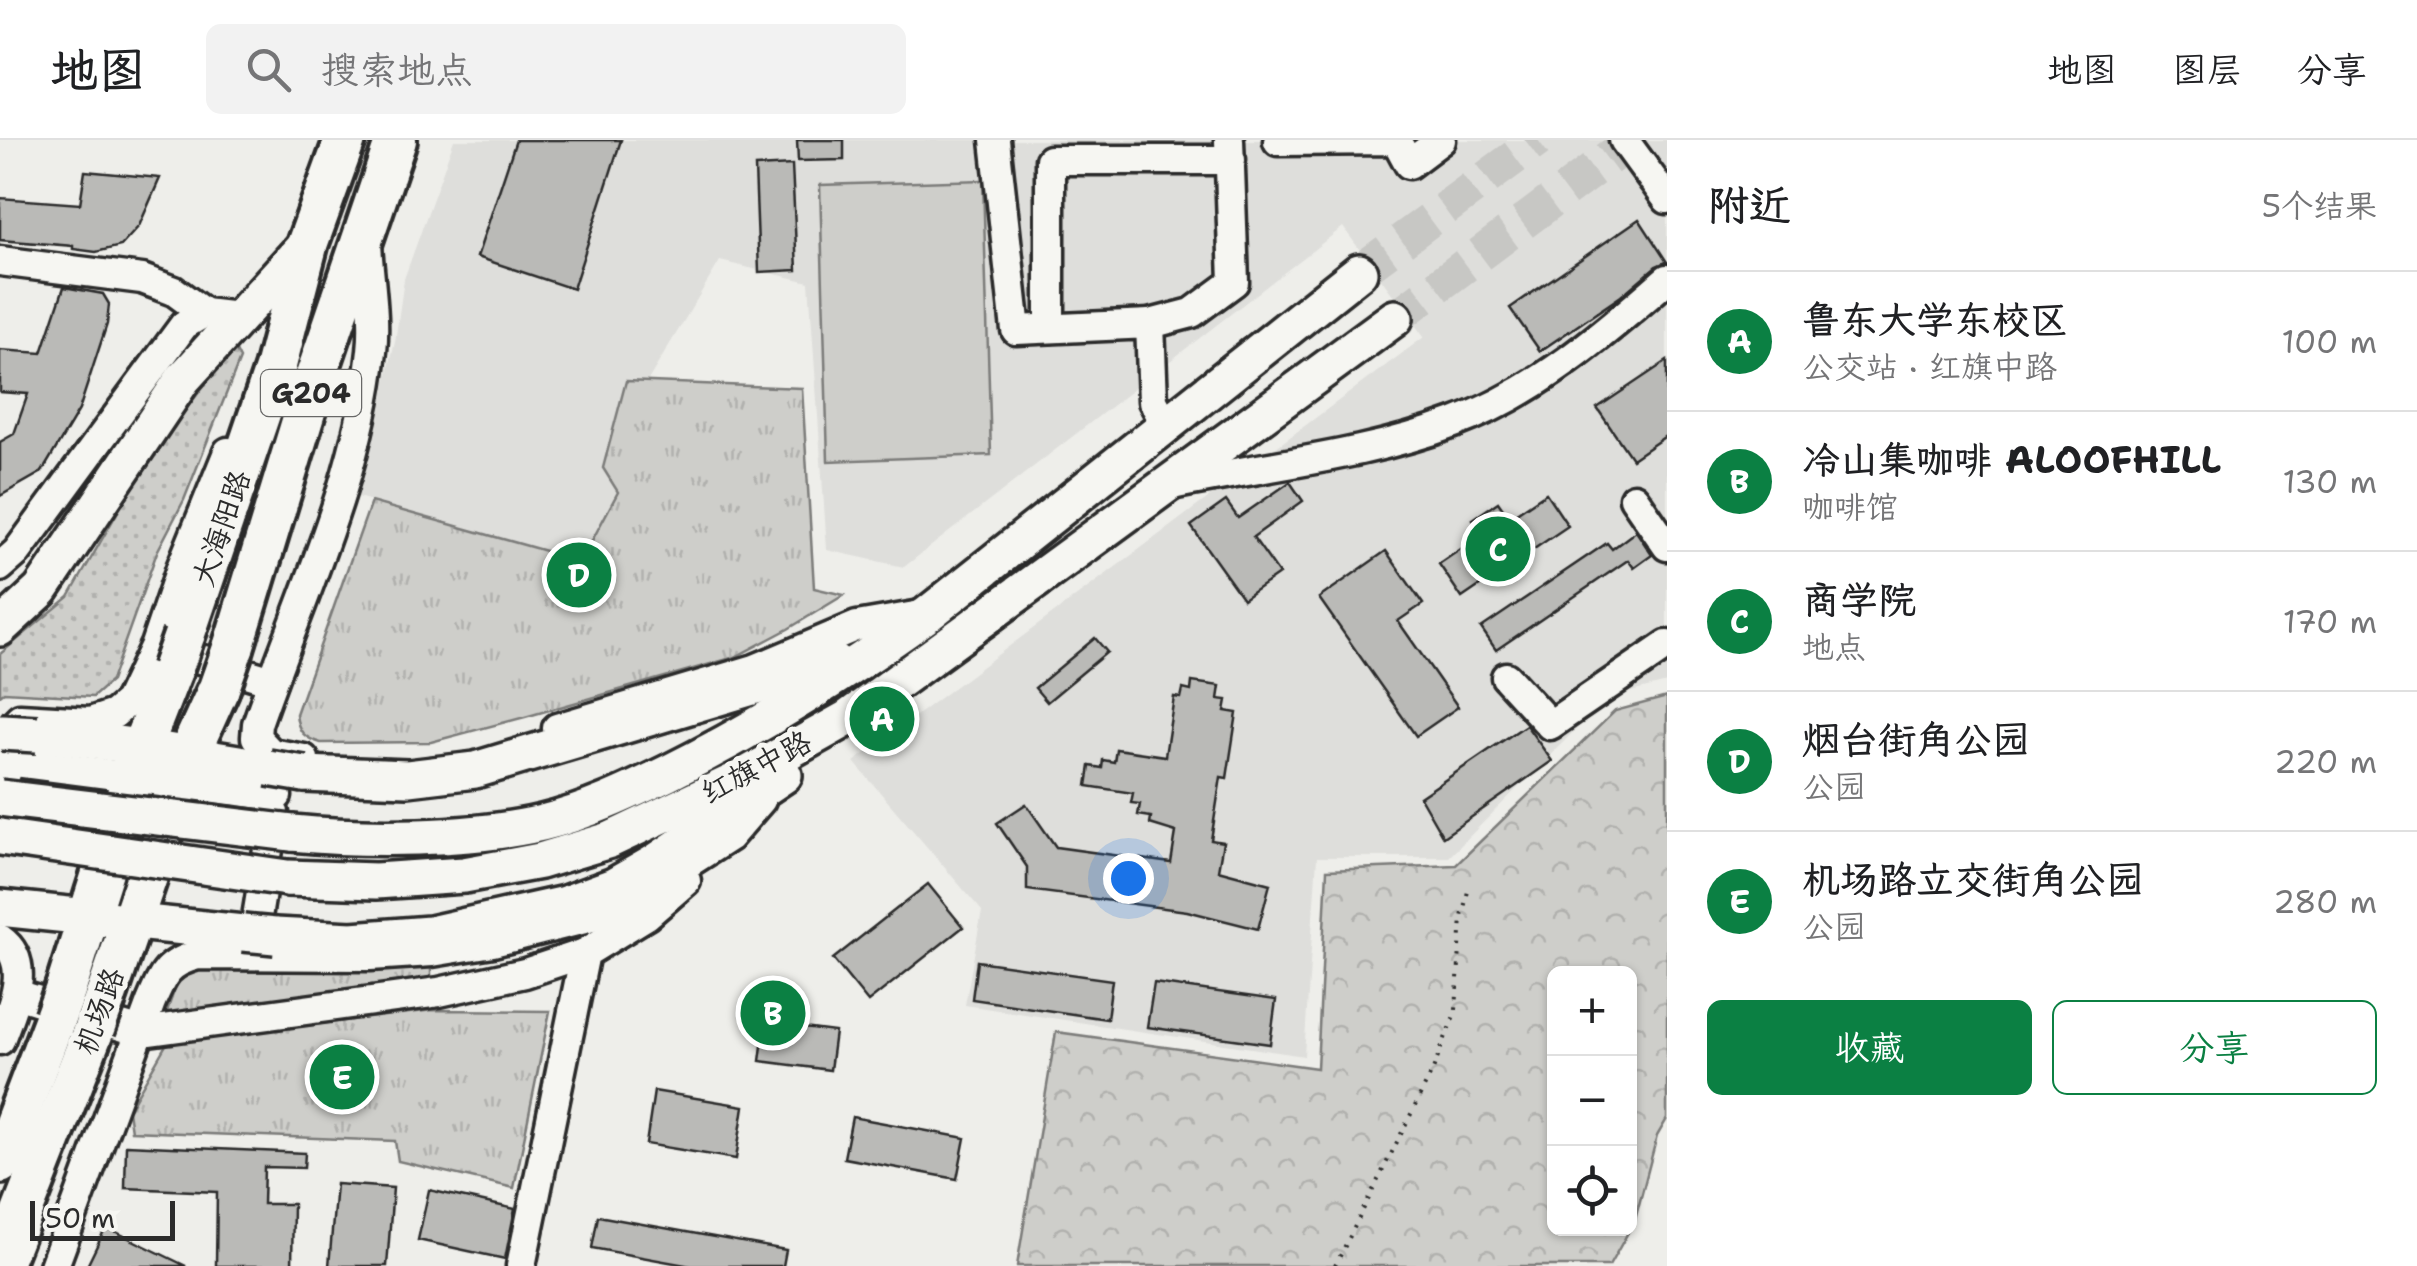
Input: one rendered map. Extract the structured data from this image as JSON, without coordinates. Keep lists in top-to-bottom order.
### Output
{
  "streets": {
    "highway": ["G204", "大海阳路", "机场路"],
    "main road": ["红旗中路"]
  },
  "crossings": [
    ["大海阳路", "机场路"]
  ],
  "scale_bar": "50 m",
  "page": {
    "header": "地图",
    "search": "搜索地点",
    "nav": ["地图", "图层", "分享"],
    "heading": ["附近", "5个结果"],
    "list": [
      {
        "mark": "A",
        "name": "鲁东大学东校区",
        "note": "公交站 · 红旗中路",
        "value": "100 m"
      },
      {
        "mark": "B",
        "name": "冷山集咖啡 ALOOFHILL",
        "note": "咖啡馆",
        "value": "130 m"
      },
      {
        "mark": "C",
        "name": "商学院",
        "note": "地点",
        "value": "170 m"
      },
      {
        "mark": "D",
        "name": "烟台街角公园",
        "note": "公园",
        "value": "220 m"
      },
      {
        "mark": "E",
        "name": "机场路立交街角公园",
        "note": "公园",
        "value": "280 m"
      }
    ],
    "pins": [
      "C",
      "D",
      "A",
      "B",
      "E"
    ],
    "map_buttons": ["+", "−"],
    "buttons": ["收藏", "分享"],
    "scale": "50 m"
  }
}
